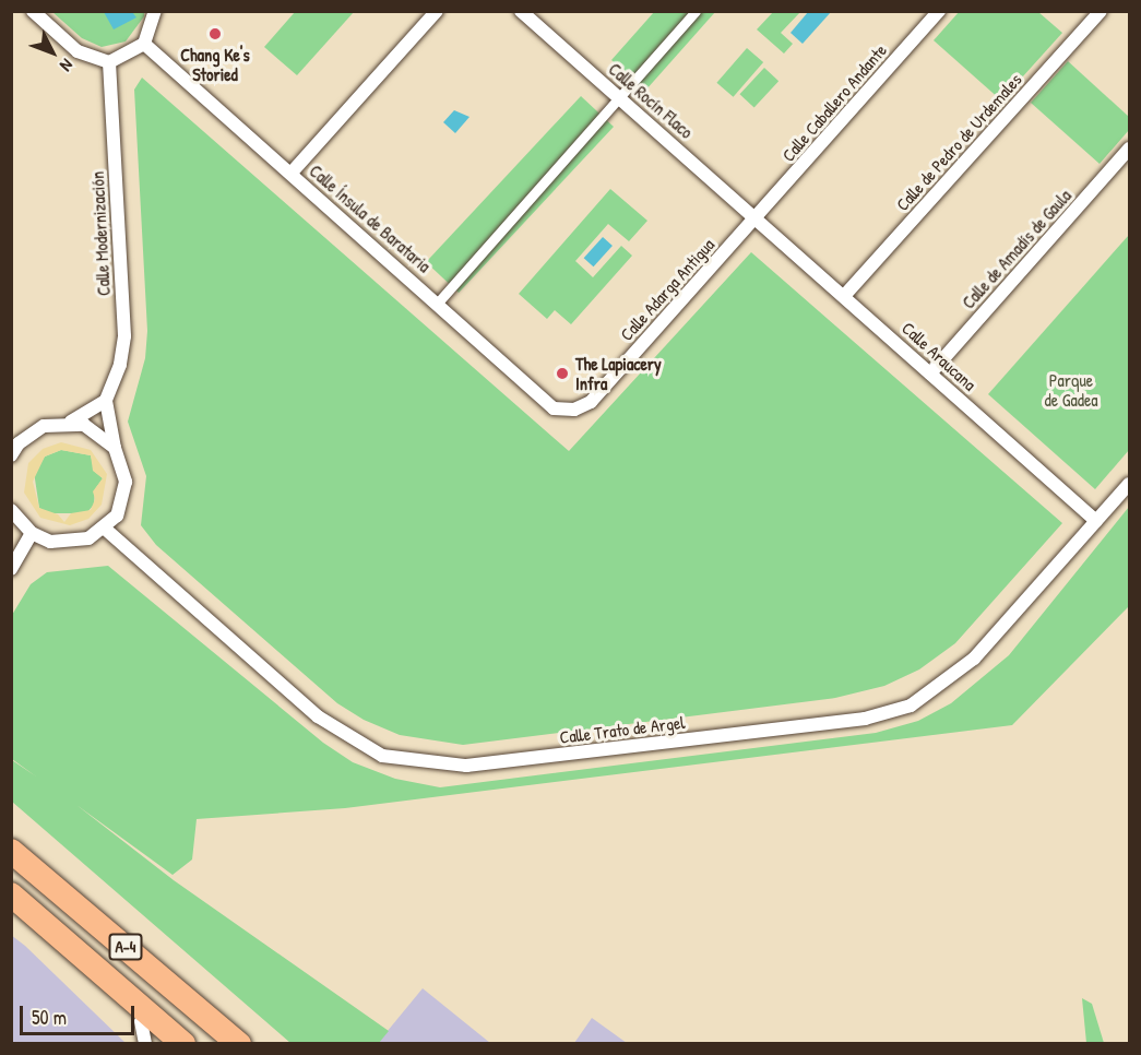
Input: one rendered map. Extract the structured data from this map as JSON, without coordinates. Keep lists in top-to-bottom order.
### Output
{
  "streets": {
    "highway": ["A-4"],
    "street": [
      "Calle Rocín Flaco",
      "Calle Caballero Andante",
      "Calle de Pedro de Urdemales",
      "Calle Ínsula de Barataria",
      "Calle Modernización",
      "Calle de Amadís de Gaula",
      "Calle Adarga Antigua",
      "Calle Araucana",
      "Calle Trato de Argel"
    ]
  },
  "crossings": [
    ["Calle Rocín Flaco", "Calle Caballero Andante"],
    ["Calle Rocín Flaco", "Calle Adarga Antigua"],
    ["Calle Rocín Flaco", "Calle Araucana"],
    ["Calle Caballero Andante", "Calle Adarga Antigua"],
    ["Calle Caballero Andante", "Calle Araucana"],
    ["Calle de Pedro de Urdemales", "Calle Araucana"],
    ["Calle Ínsula de Barataria", "Calle Adarga Antigua"],
    ["Calle de Amadís de Gaula", "Calle Araucana"],
    ["Calle Adarga Antigua", "Calle Araucana"],
    ["Calle Araucana", "Calle Trato de Argel"]
  ],
  "parks": ["Parque de Gadea"],
  "places": ["Chang Ke's Storied", "The Lapiacery Infra"],
  "scale_bar": "50 m",
  "north": "bottom right"
}
